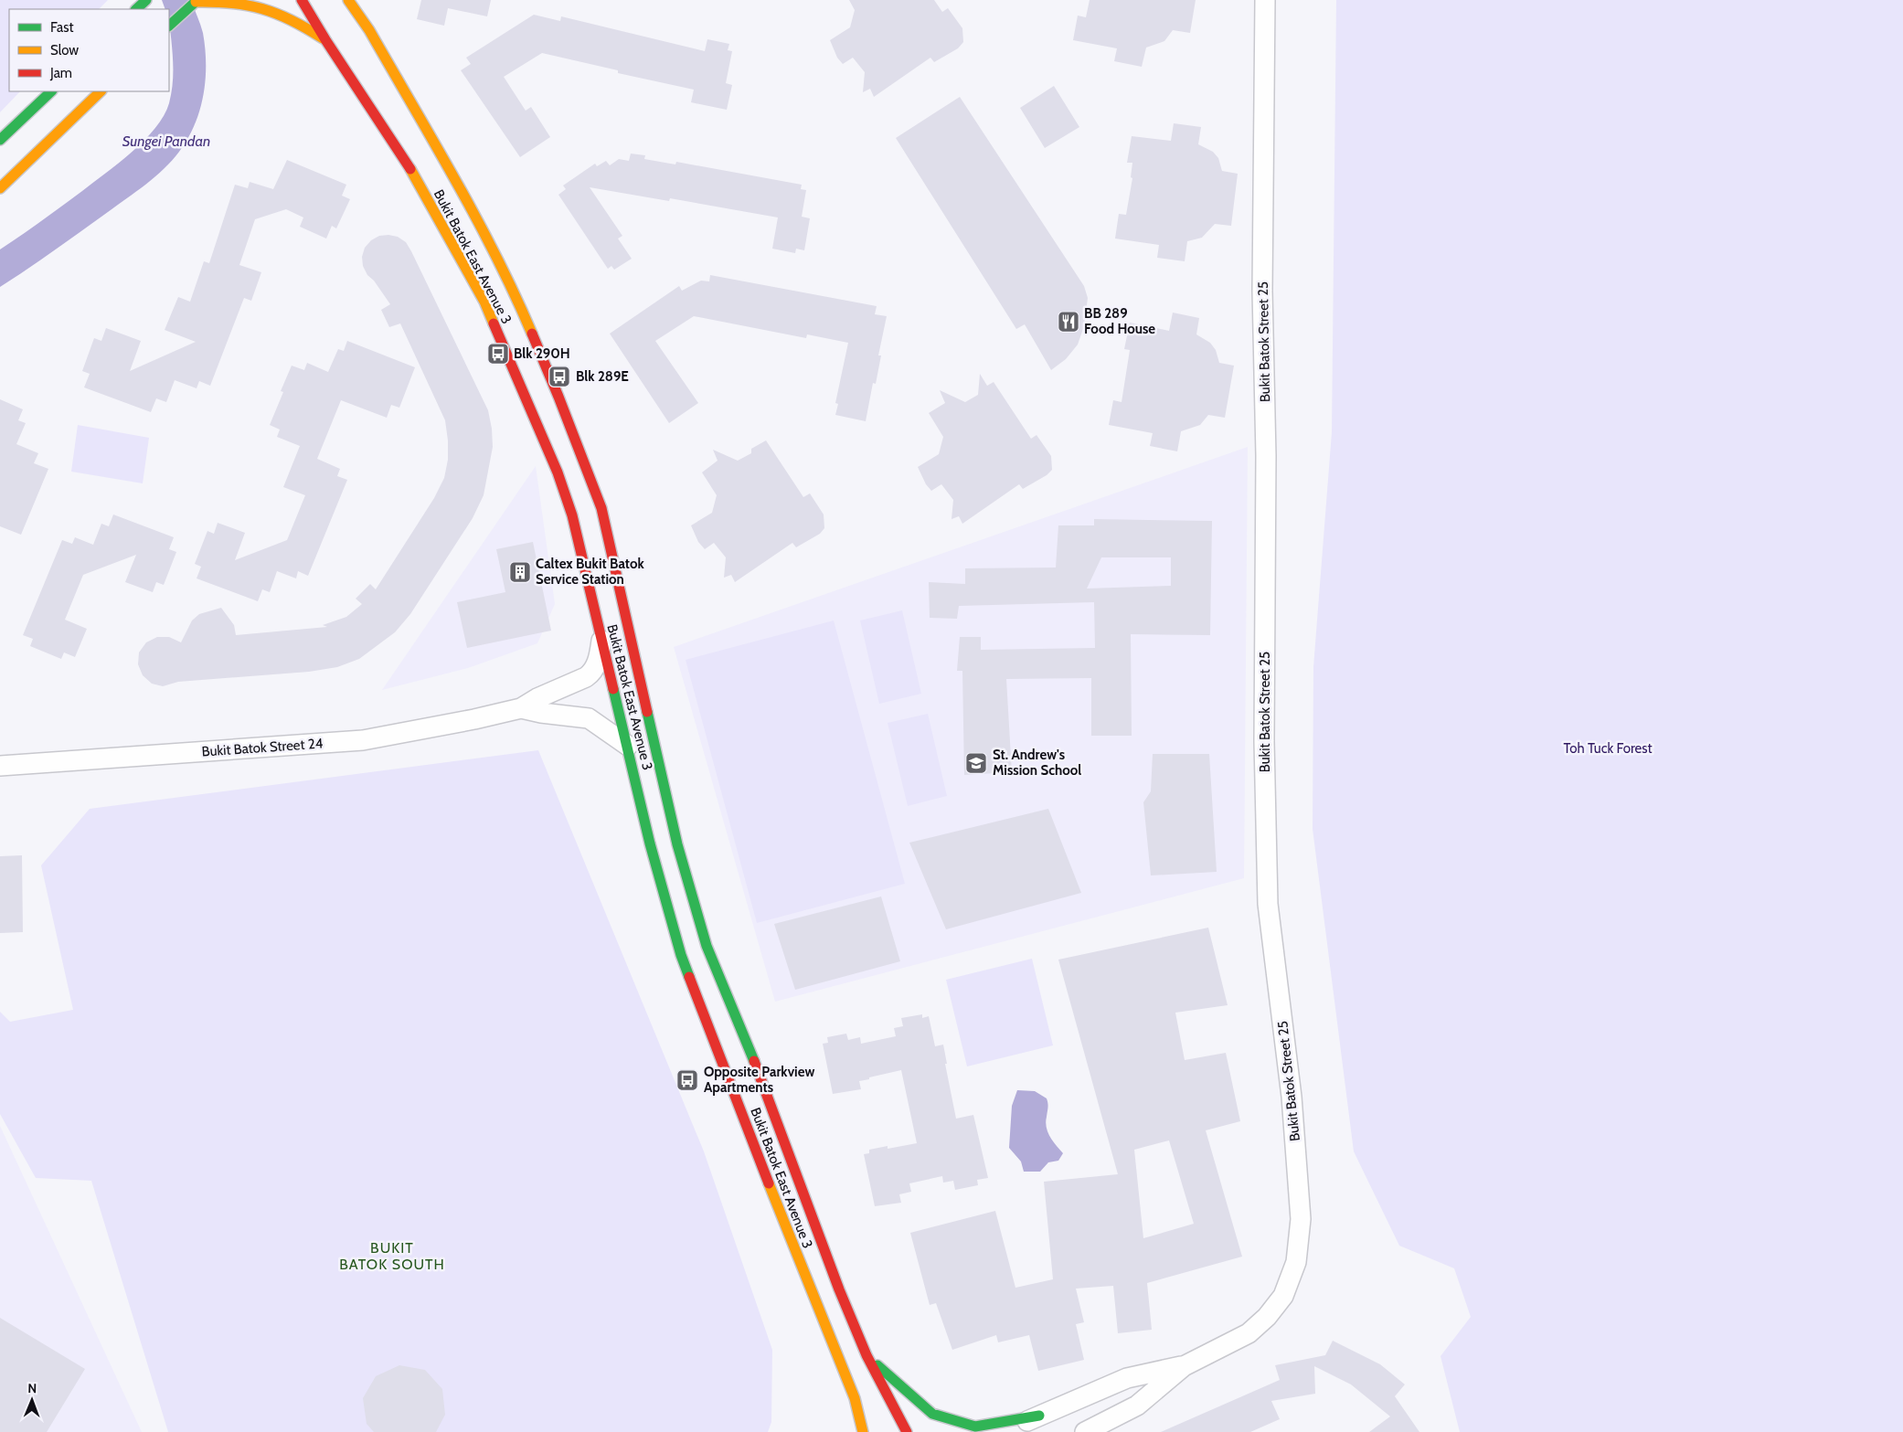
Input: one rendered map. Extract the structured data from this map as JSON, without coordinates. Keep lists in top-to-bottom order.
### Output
{
  "streets": {
    "main road": ["Bukit Batok East Avenue 3"],
    "street": ["Bukit Batok Street 25", "Bukit Batok Street 24"]
  },
  "crossings": [
    ["Bukit Batok East Avenue 3", "Bukit Batok Street 24"]
  ],
  "districts": ["BUKIT BATOK SOUTH"],
  "water": ["Sungei Pandan"],
  "parks": ["Toh Tuck Forest"],
  "places": {
    "restaurant": ["BB 289 Food House"],
    "bus stop": ["Blk 290H", "Blk 289E", "Opposite Parkview Apartments"],
    "building": ["Caltex Bukit Batok Service Station"],
    "school or university": ["St. Andrew's Mission School"]
  },
  "legend": ["Fast", "Slow", "Jam"],
  "north": "top"
}
